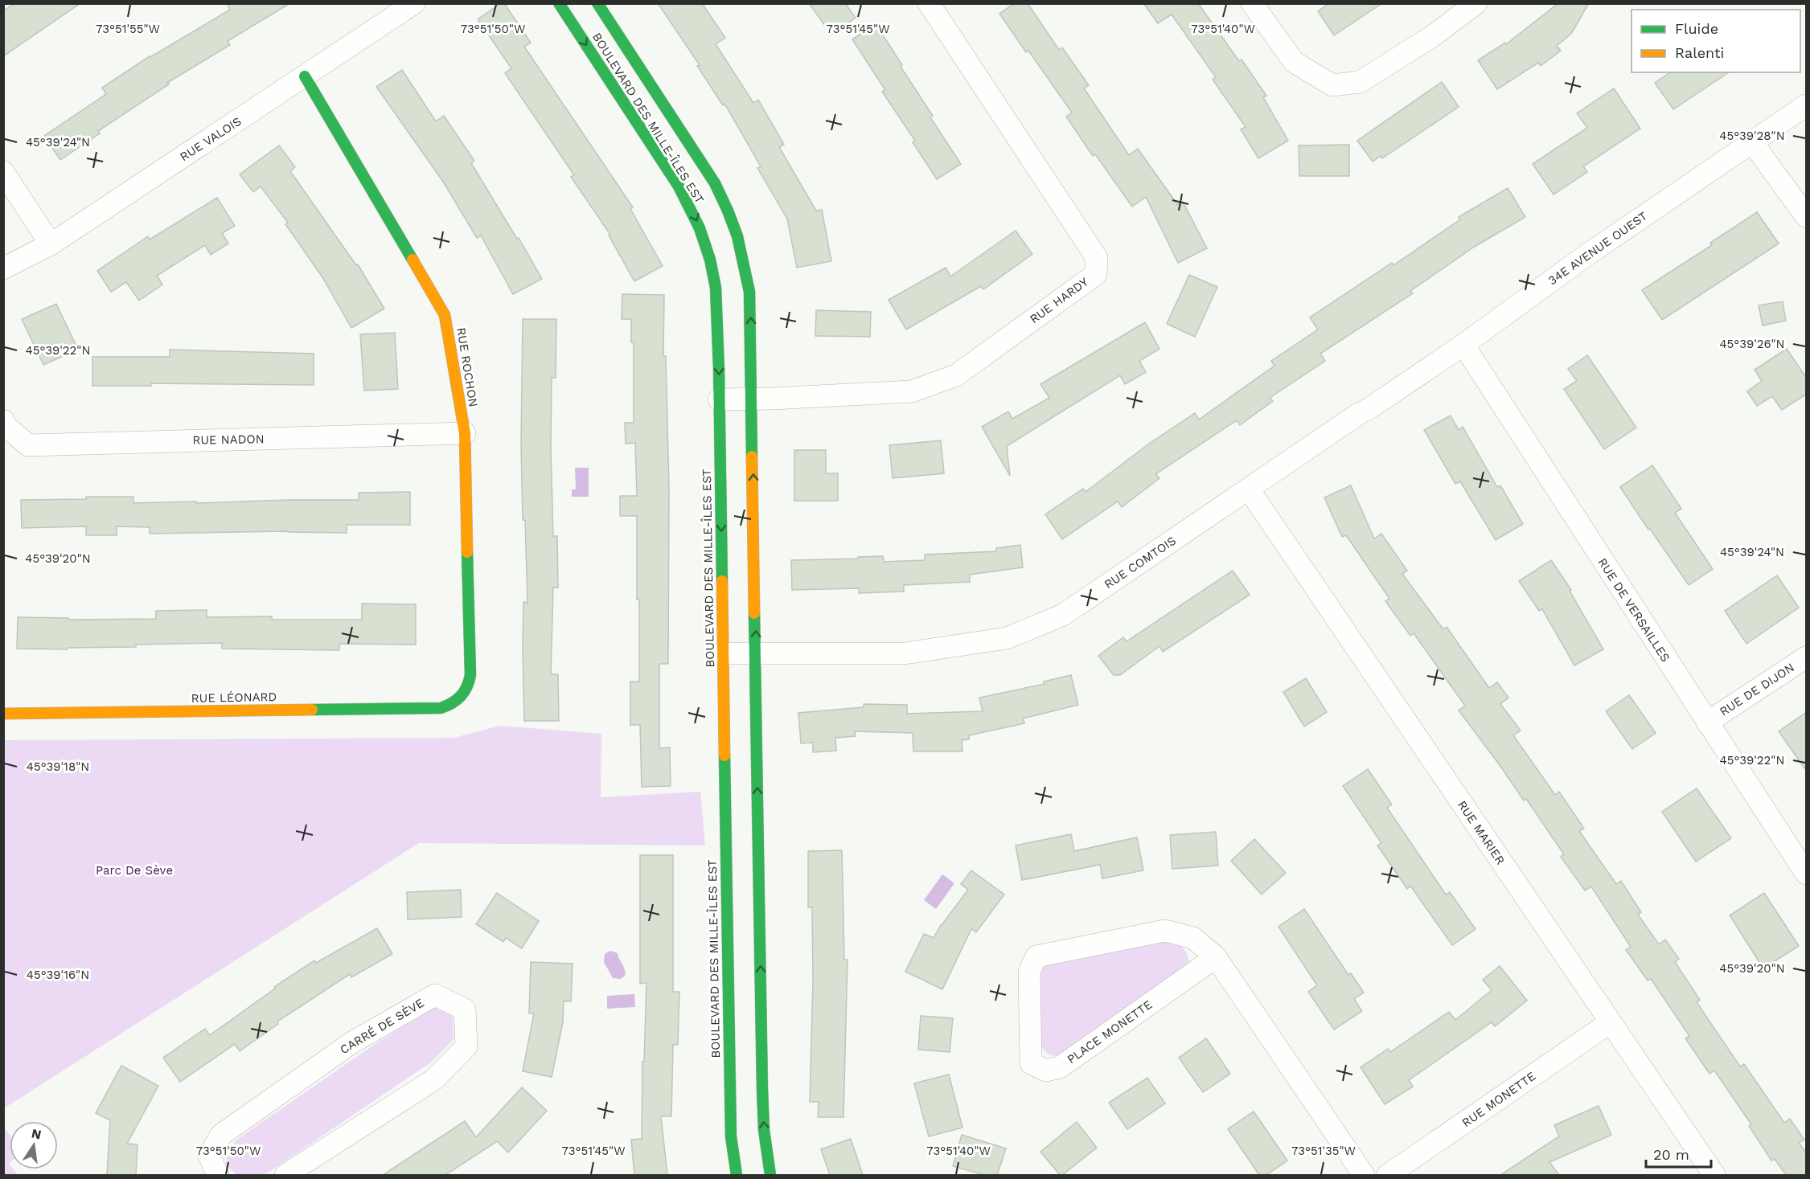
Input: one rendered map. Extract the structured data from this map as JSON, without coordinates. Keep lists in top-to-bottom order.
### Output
{
  "streets": {
    "street": [
      "BOULEVARD DES MILLE-ÎLES EST",
      "RUE VALOIS",
      "34E AVENUE OUEST",
      "RUE HARDY",
      "RUE ROCHON",
      "RUE NADON",
      "RUE COMTOIS",
      "RUE DE VERSAILLES",
      "RUE DE DIJON",
      "RUE LÉONARD",
      "RUE MARIER",
      "CARRÉ DE SÈVE",
      "PLACE MONETTE",
      "RUE MONETTE"
    ]
  },
  "crossings": [
    ["BOULEVARD DES MILLE-ÎLES EST", "RUE HARDY"],
    ["BOULEVARD DES MILLE-ÎLES EST", "RUE COMTOIS"],
    ["RUE VALOIS", "RUE ROCHON"],
    ["34E AVENUE OUEST", "RUE COMTOIS"],
    ["34E AVENUE OUEST", "RUE DE VERSAILLES"],
    ["RUE ROCHON", "RUE NADON"],
    ["RUE ROCHON", "RUE LÉONARD"],
    ["RUE COMTOIS", "RUE MARIER"],
    ["RUE DE VERSAILLES", "RUE DE DIJON"],
    ["RUE MARIER", "RUE MONETTE"]
  ],
  "parks": ["Parc De Sève"],
  "legend": ["Fluide", "Ralenti"],
  "scale_bar": "20 m",
  "north": "top",
  "coordinates": [
    "73°51'55\"W",
    "73°51'50\"W",
    "73°51'45\"W",
    "73°51'40\"W",
    "45°39'28\"N",
    "45°39'24\"N",
    "45°39'26\"N",
    "45°39'22\"N",
    "45°39'20\"N",
    "45°39'18\"N",
    "45°39'16\"N",
    "73°51'35\"W"
  ]
}
